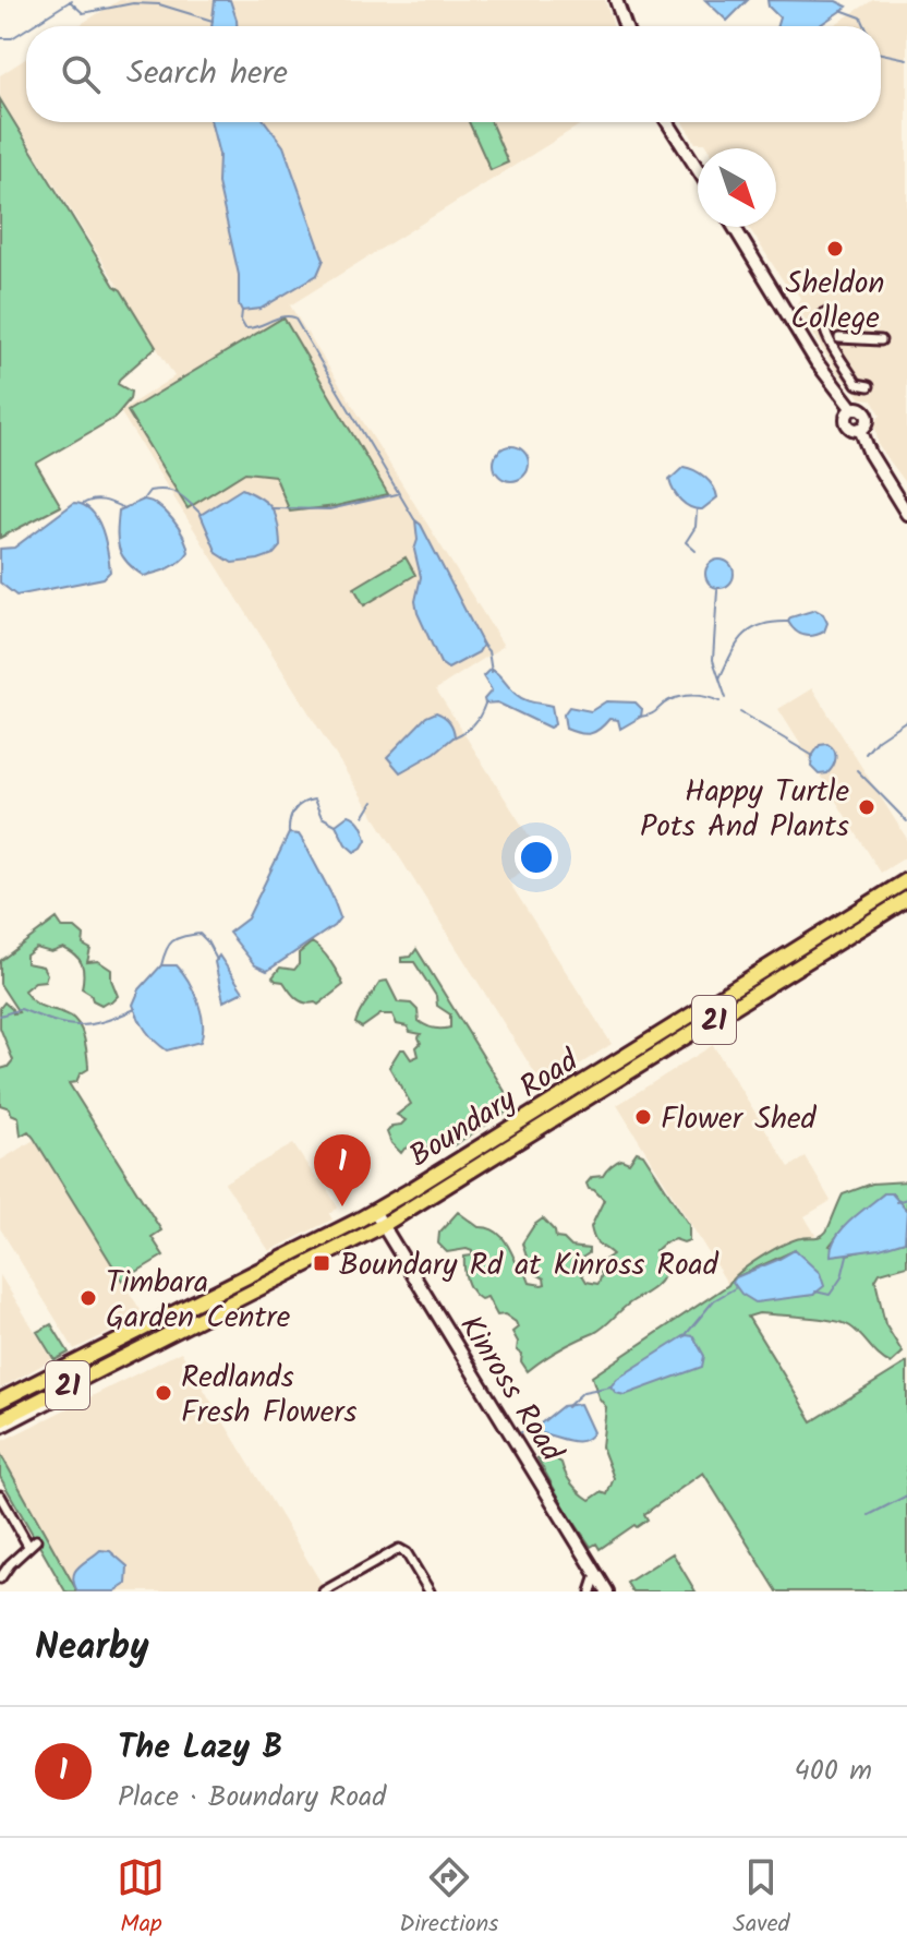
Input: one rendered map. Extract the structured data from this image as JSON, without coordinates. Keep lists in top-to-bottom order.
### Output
{
  "streets": {
    "highway": ["21", "Boundary Road"],
    "street": ["Kinross Road"]
  },
  "crossings": [
    ["Boundary Road", "Kinross Road"]
  ],
  "places": {
    "other": [
      "Sheldon College",
      "Happy Turtle Pots And Plants",
      "Flower Shed",
      "Timbara Garden Centre",
      "Redlands Fresh Flowers"
    ],
    "transit": ["Boundary Rd at Kinross Road"]
  },
  "north": "bottom right",
  "page": {
    "search": "Search here",
    "pins": "1",
    "heading": "Nearby",
    "list": [
      {
        "mark": "1",
        "name": "The Lazy B",
        "note": "Place · Boundary Road",
        "value": "400 m"
      }
    ],
    "nav": ["Map", "Directions", "Saved"]
  }
}
